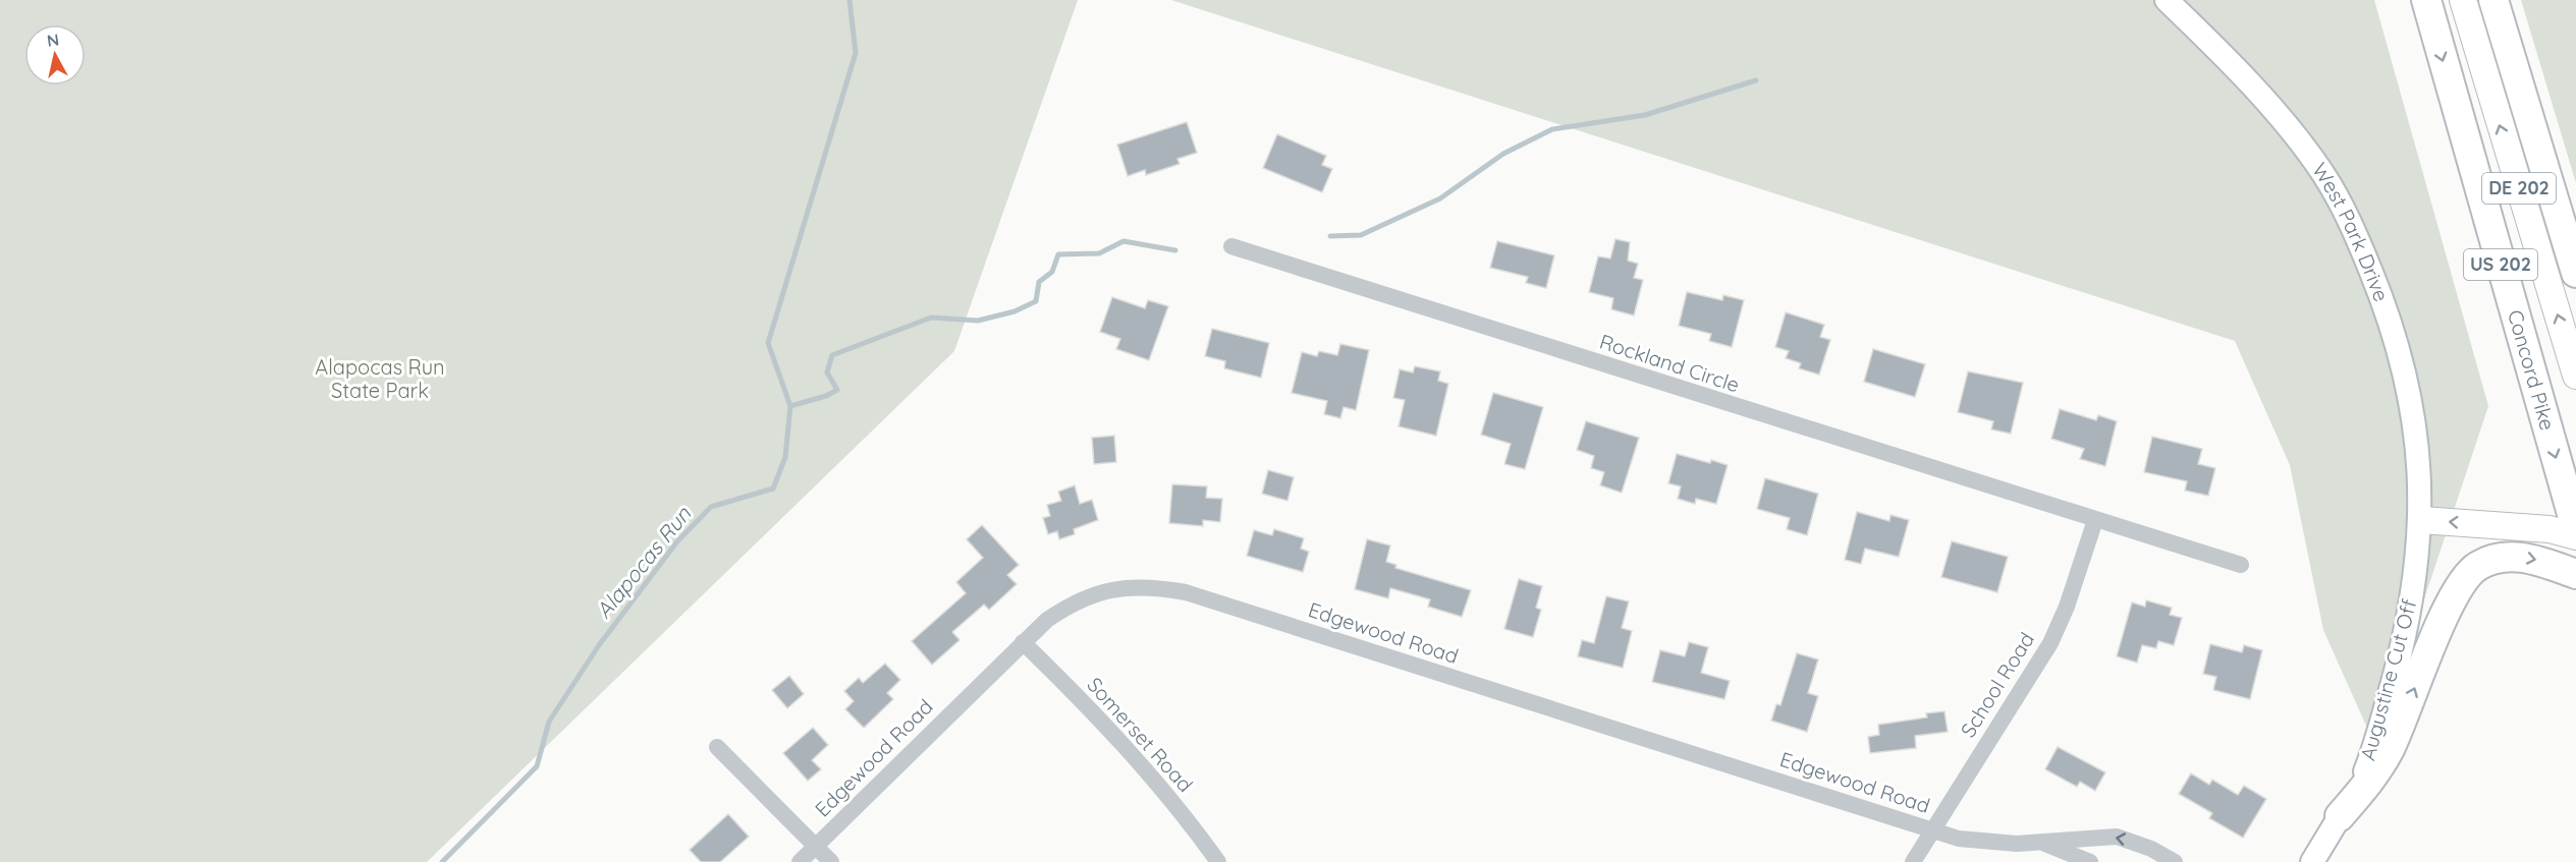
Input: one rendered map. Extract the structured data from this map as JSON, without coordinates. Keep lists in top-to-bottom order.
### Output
{
  "streets": {
    "highway": ["US 202", "Concord Pike"],
    "main road": ["DE 202"],
    "street": [
      "West Park Drive",
      "Rockland Circle",
      "Edgewood Road",
      "Augustine Cut Off",
      "School Road",
      "Somerset Road"
    ]
  },
  "crossings": [
    ["West Park Drive", "Augustine Cut Off"],
    ["Rockland Circle", "School Road"],
    ["Edgewood Road", "School Road"],
    ["Edgewood Road", "Somerset Road"]
  ],
  "water": ["Alapocas Run"],
  "parks": ["Alapocas Run State Park"],
  "north": "top"
}
